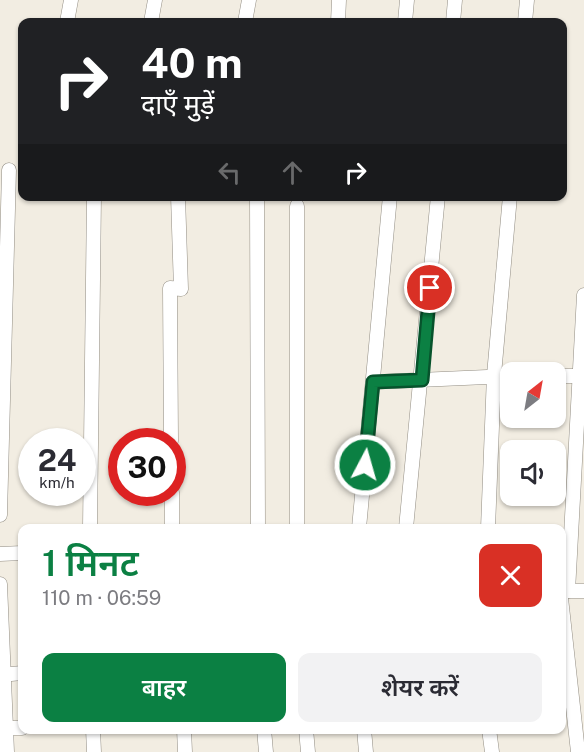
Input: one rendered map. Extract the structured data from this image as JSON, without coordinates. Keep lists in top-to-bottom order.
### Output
{
  "north": "top right",
  "page": {
    "turn": ["40 m", "दाएँ मुड़ें"],
    "speed": "24 km/h",
    "limit": "30",
    "heading": ["1 मिनट", "110 m · 06:59"],
    "buttons": ["बाहर", "शेयर करें"]
  }
}
